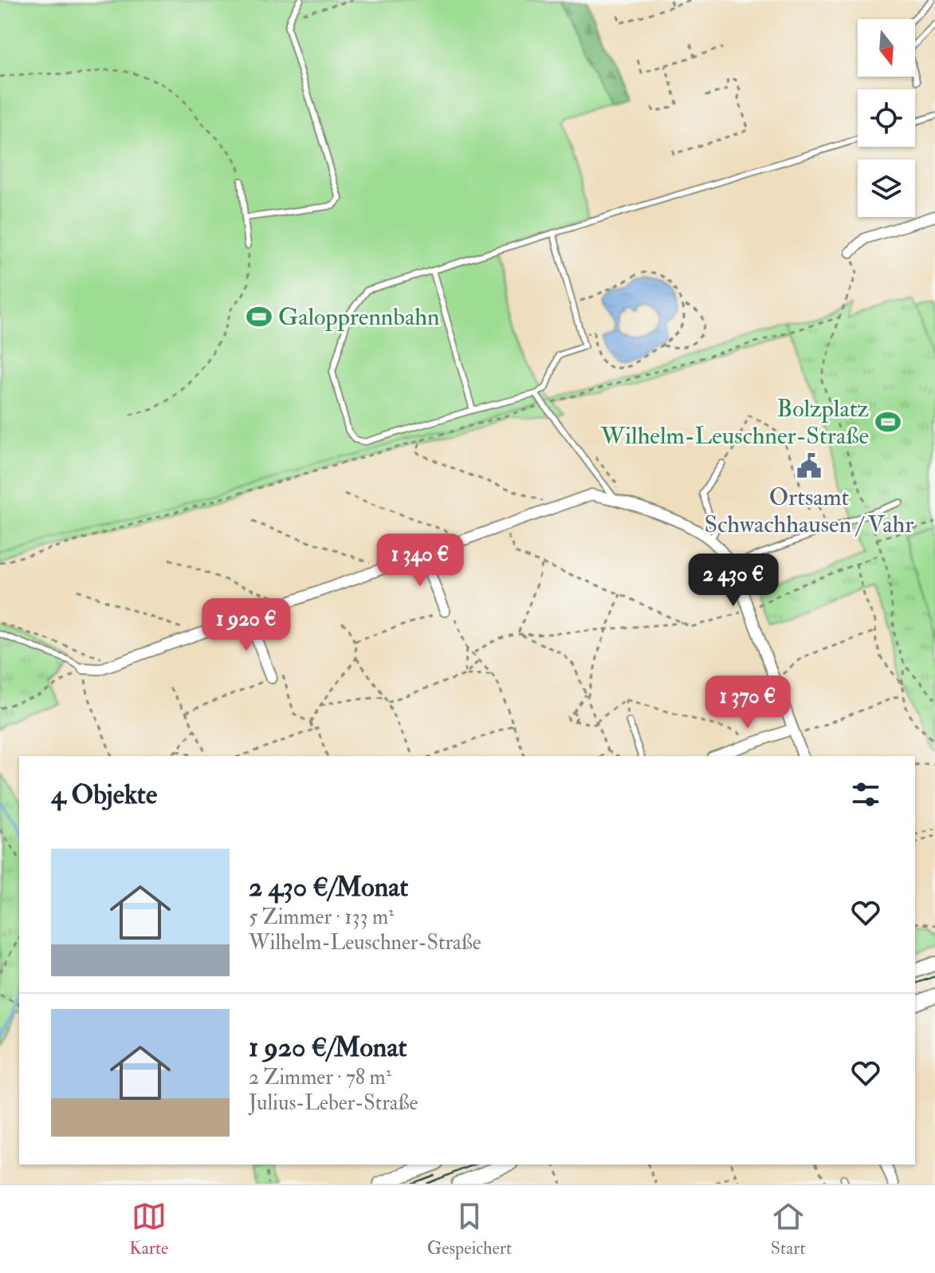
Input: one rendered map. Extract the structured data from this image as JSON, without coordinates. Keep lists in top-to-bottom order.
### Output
{
  "places": {
    "sports": ["Galopprennbahn", "Bolzplatz Wilhelm-Leuschner-Straße"],
    "public building": ["Ortsamt Schwachhausen / Vahr"]
  },
  "north": "bottom",
  "page": {
    "price": [
      "1 340 €",
      "2 430 €",
      "1 920 €",
      "1 370 €"
    ],
    "heading": "4 Objekte",
    "list": [
      {
        "name": "2 430 €/Monat",
        "note": "5 Zimmer · 133 m² · Wilhelm-Leuschner-Straße"
      },
      {
        "name": "1 920 €/Monat",
        "note": "2 Zimmer · 78 m² · Julius-Leber-Straße"
      }
    ],
    "tabs": ["Karte", "Gespeichert", "Start"]
  }
}
